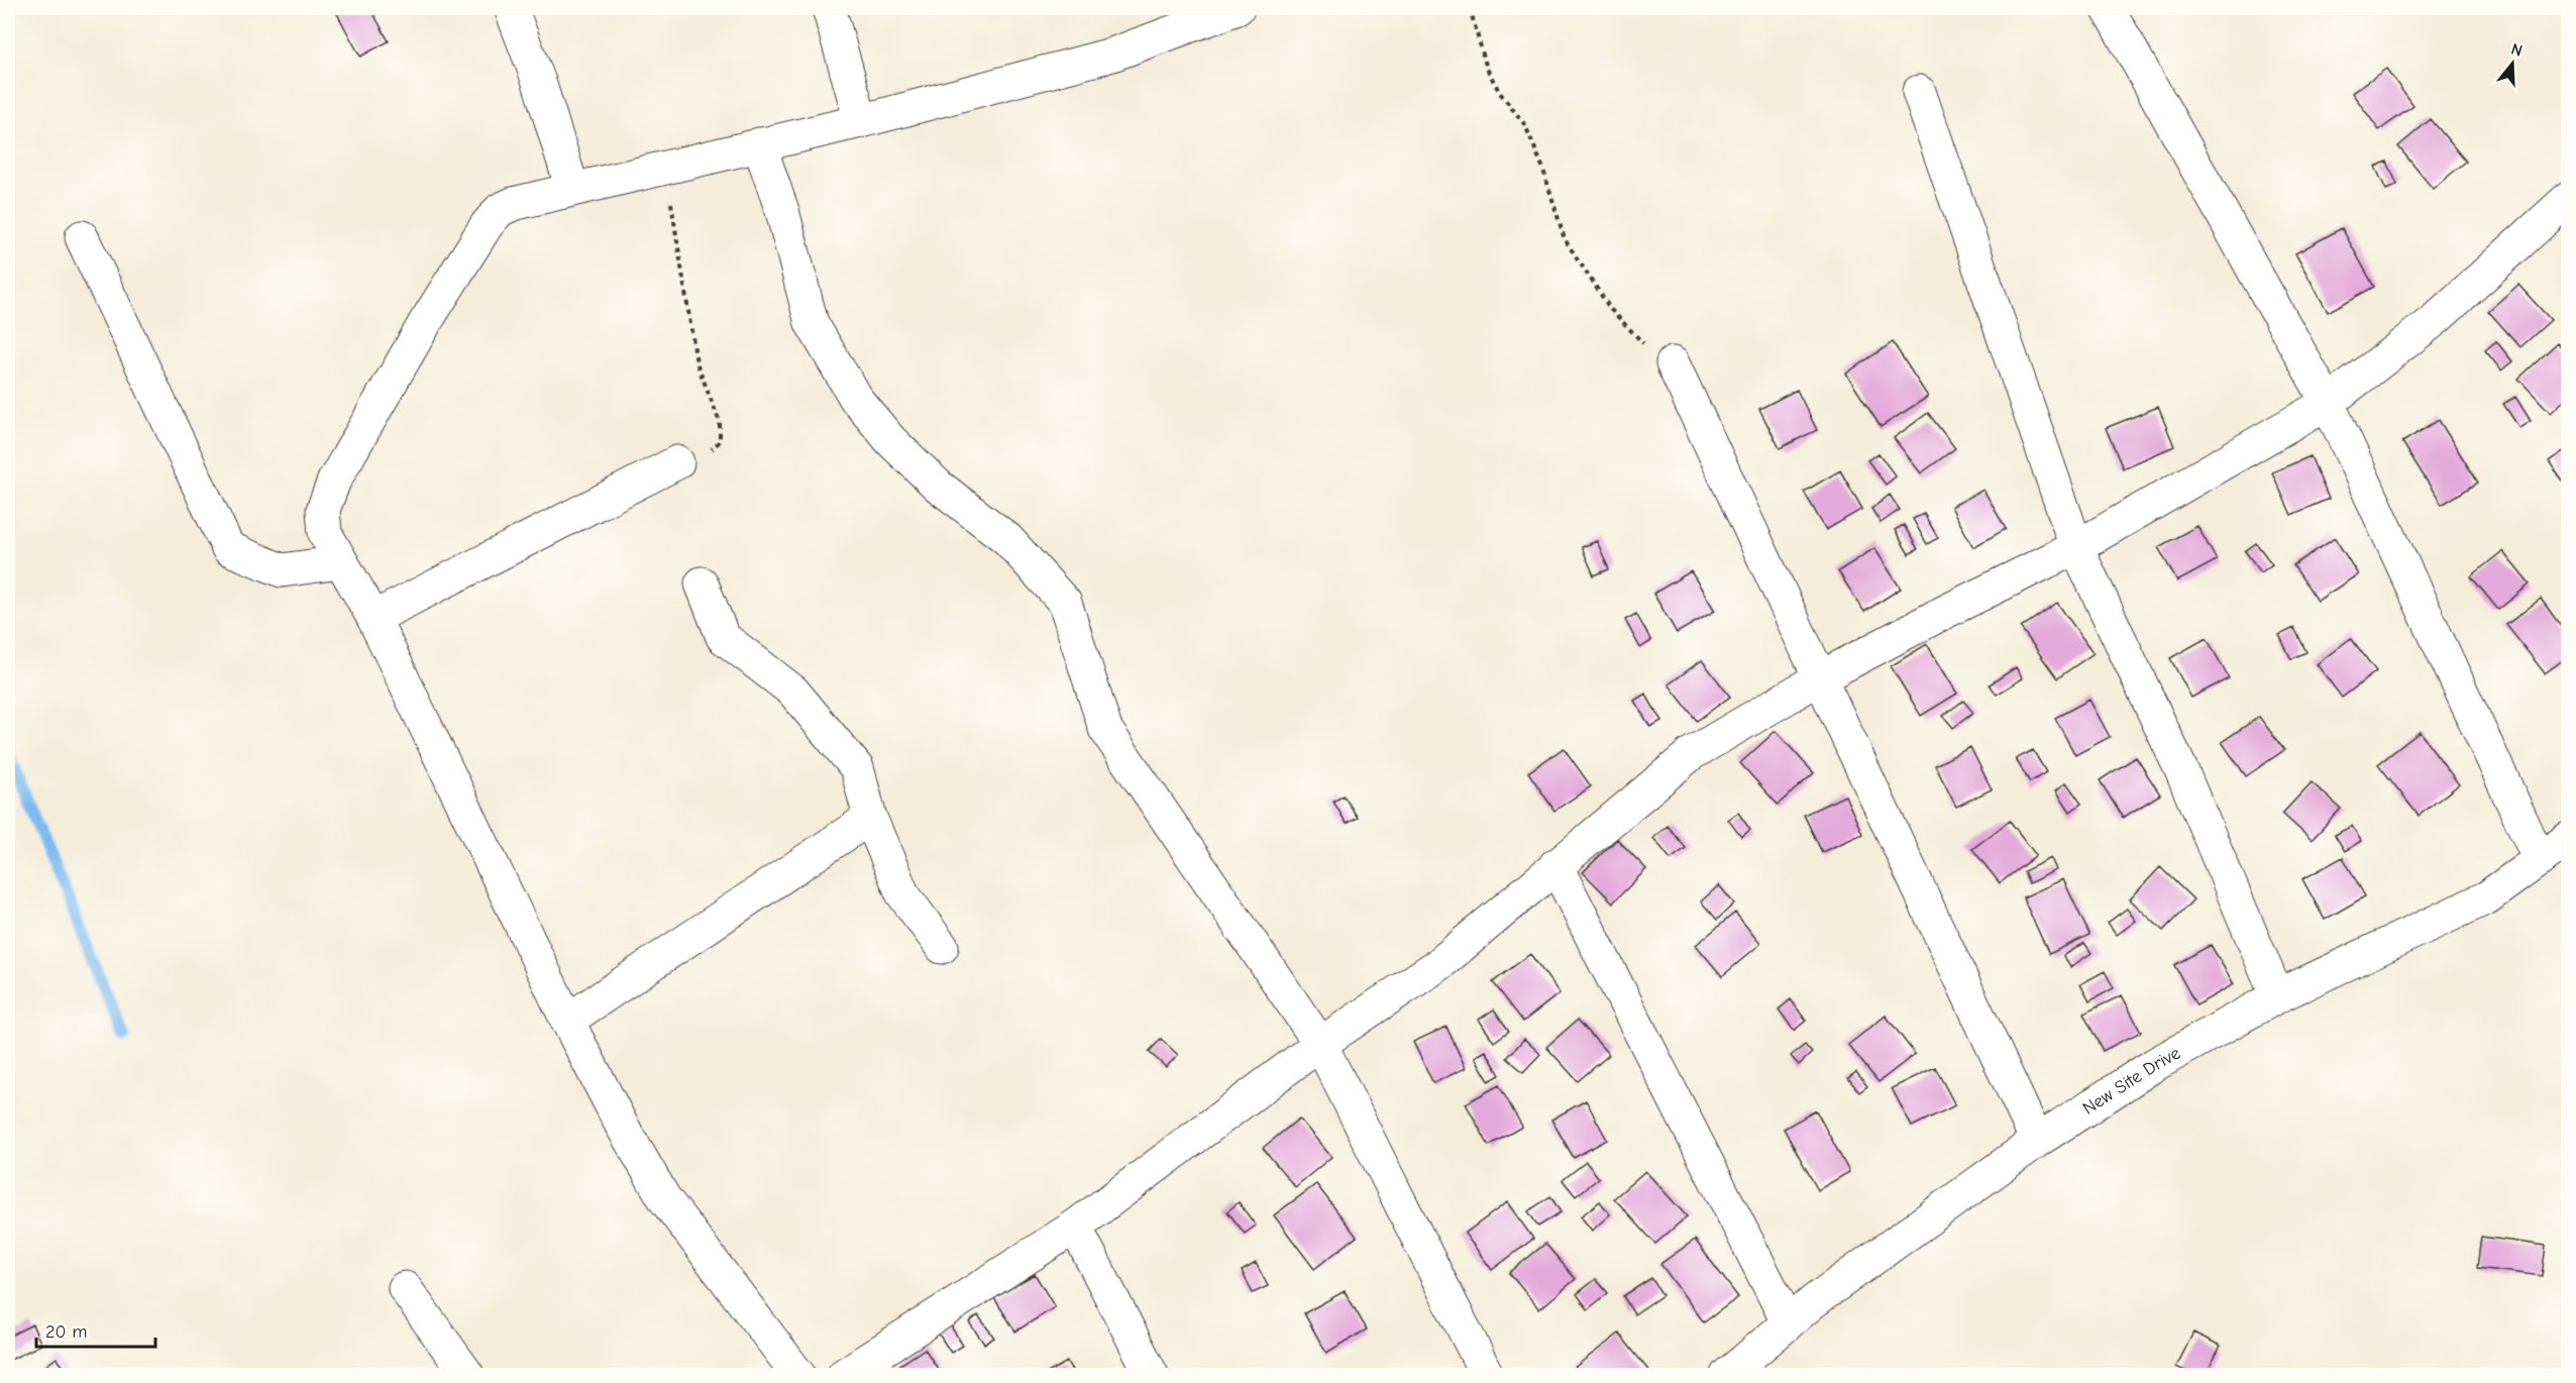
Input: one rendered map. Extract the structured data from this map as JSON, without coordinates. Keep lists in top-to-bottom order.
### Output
{
  "streets": {
    "street": ["New Site Drive"]
  },
  "scale_bar": "20 m",
  "north": "top"
}
